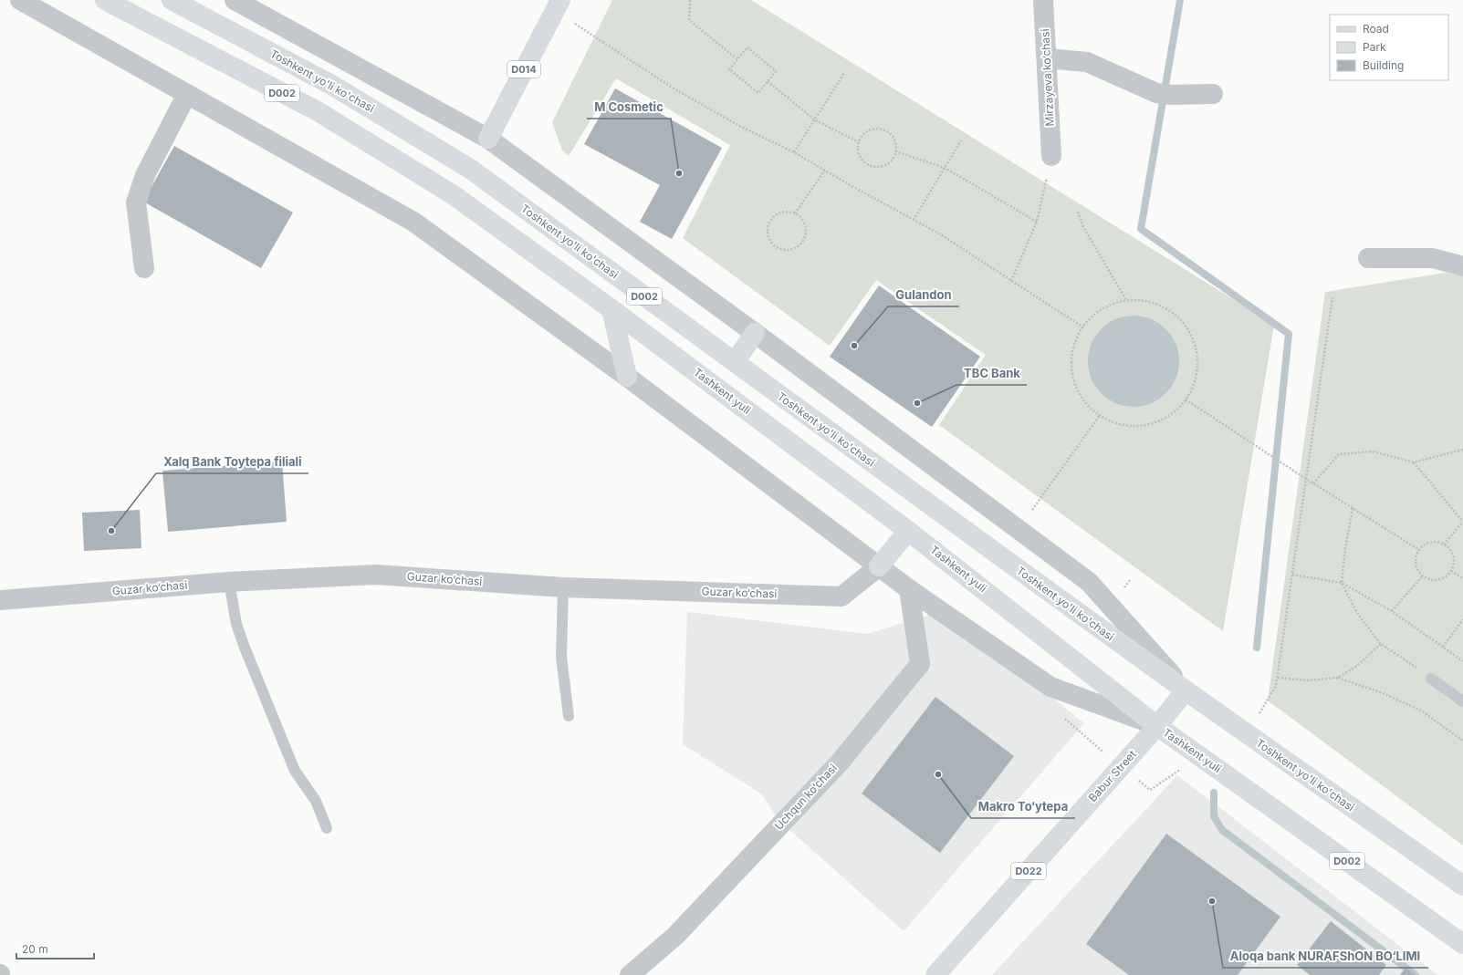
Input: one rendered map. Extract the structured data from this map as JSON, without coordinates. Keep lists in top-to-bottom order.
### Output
{
  "streets": {
    "main road": [
      "D014",
      "Toshkent yo'li ko'chasi",
      "D002",
      "Tashkent yuli",
      "Babur Street",
      "D022"
    ],
    "street": ["Mirzayeva ko‘chasi", "Guzar ko‘chasi", "Uchqun ko‘chasi"]
  },
  "crossings": [
    ["Toshkent yo'li ko'chasi", "Babur Street"],
    ["D002", "Tashkent yuli"],
    ["Tashkent yuli", "Babur Street"]
  ],
  "places": [
    "M Cosmetic",
    "Gulandon",
    "TBC Bank",
    "Xalq Bank Toytepa filiali",
    "Makro To‘ytepa",
    "Aloqa bank NURAFShON BO‘LIMI"
  ],
  "legend": ["Road", "Park", "Building"],
  "scale_bar": "20 m"
}
